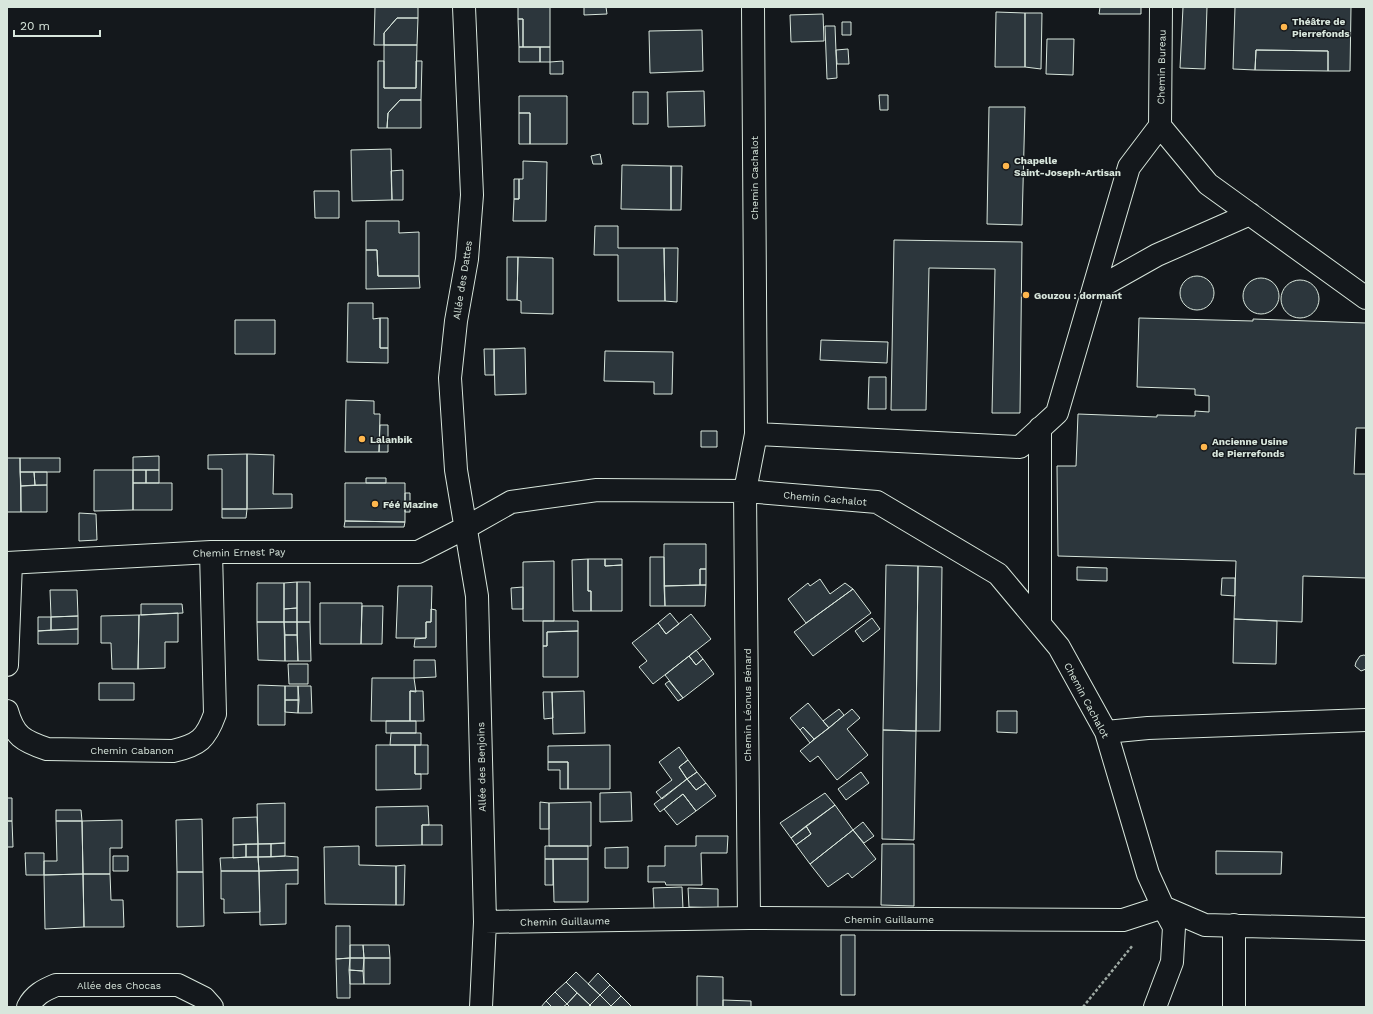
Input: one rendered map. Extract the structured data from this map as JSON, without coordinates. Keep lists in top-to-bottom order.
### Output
{
  "streets": {
    "street": [
      "Chemin Bureau",
      "Chemin Cachalot",
      "Allée des Dattes",
      "Chemin Ernest Pay",
      "Chemin Léonus Bénard",
      "Chemin Cabanon",
      "Allée des Benjoins",
      "Chemin Guillaume",
      "Allée des Chocas"
    ]
  },
  "crossings": [
    ["Chemin Cachalot", "Allée des Dattes"],
    ["Chemin Cachalot", "Chemin Ernest Pay"],
    ["Chemin Cachalot", "Chemin Léonus Bénard"],
    ["Chemin Cachalot", "Allée des Benjoins"],
    ["Chemin Cachalot", "Chemin Guillaume"],
    ["Allée des Dattes", "Chemin Ernest Pay"],
    ["Allée des Dattes", "Allée des Benjoins"],
    ["Chemin Ernest Pay", "Chemin Cabanon"],
    ["Chemin Ernest Pay", "Allée des Benjoins"],
    ["Chemin Léonus Bénard", "Chemin Guillaume"],
    ["Allée des Benjoins", "Chemin Guillaume"]
  ],
  "places": [
    "Théâtre de Pierrefonds",
    "Chapelle Saint-Joseph-Artisan",
    "Gouzou : dormant",
    "Lalanbik",
    "Ancienne Usine de Pierrefonds",
    "Féé Mazine"
  ],
  "scale_bar": "20 m"
}
